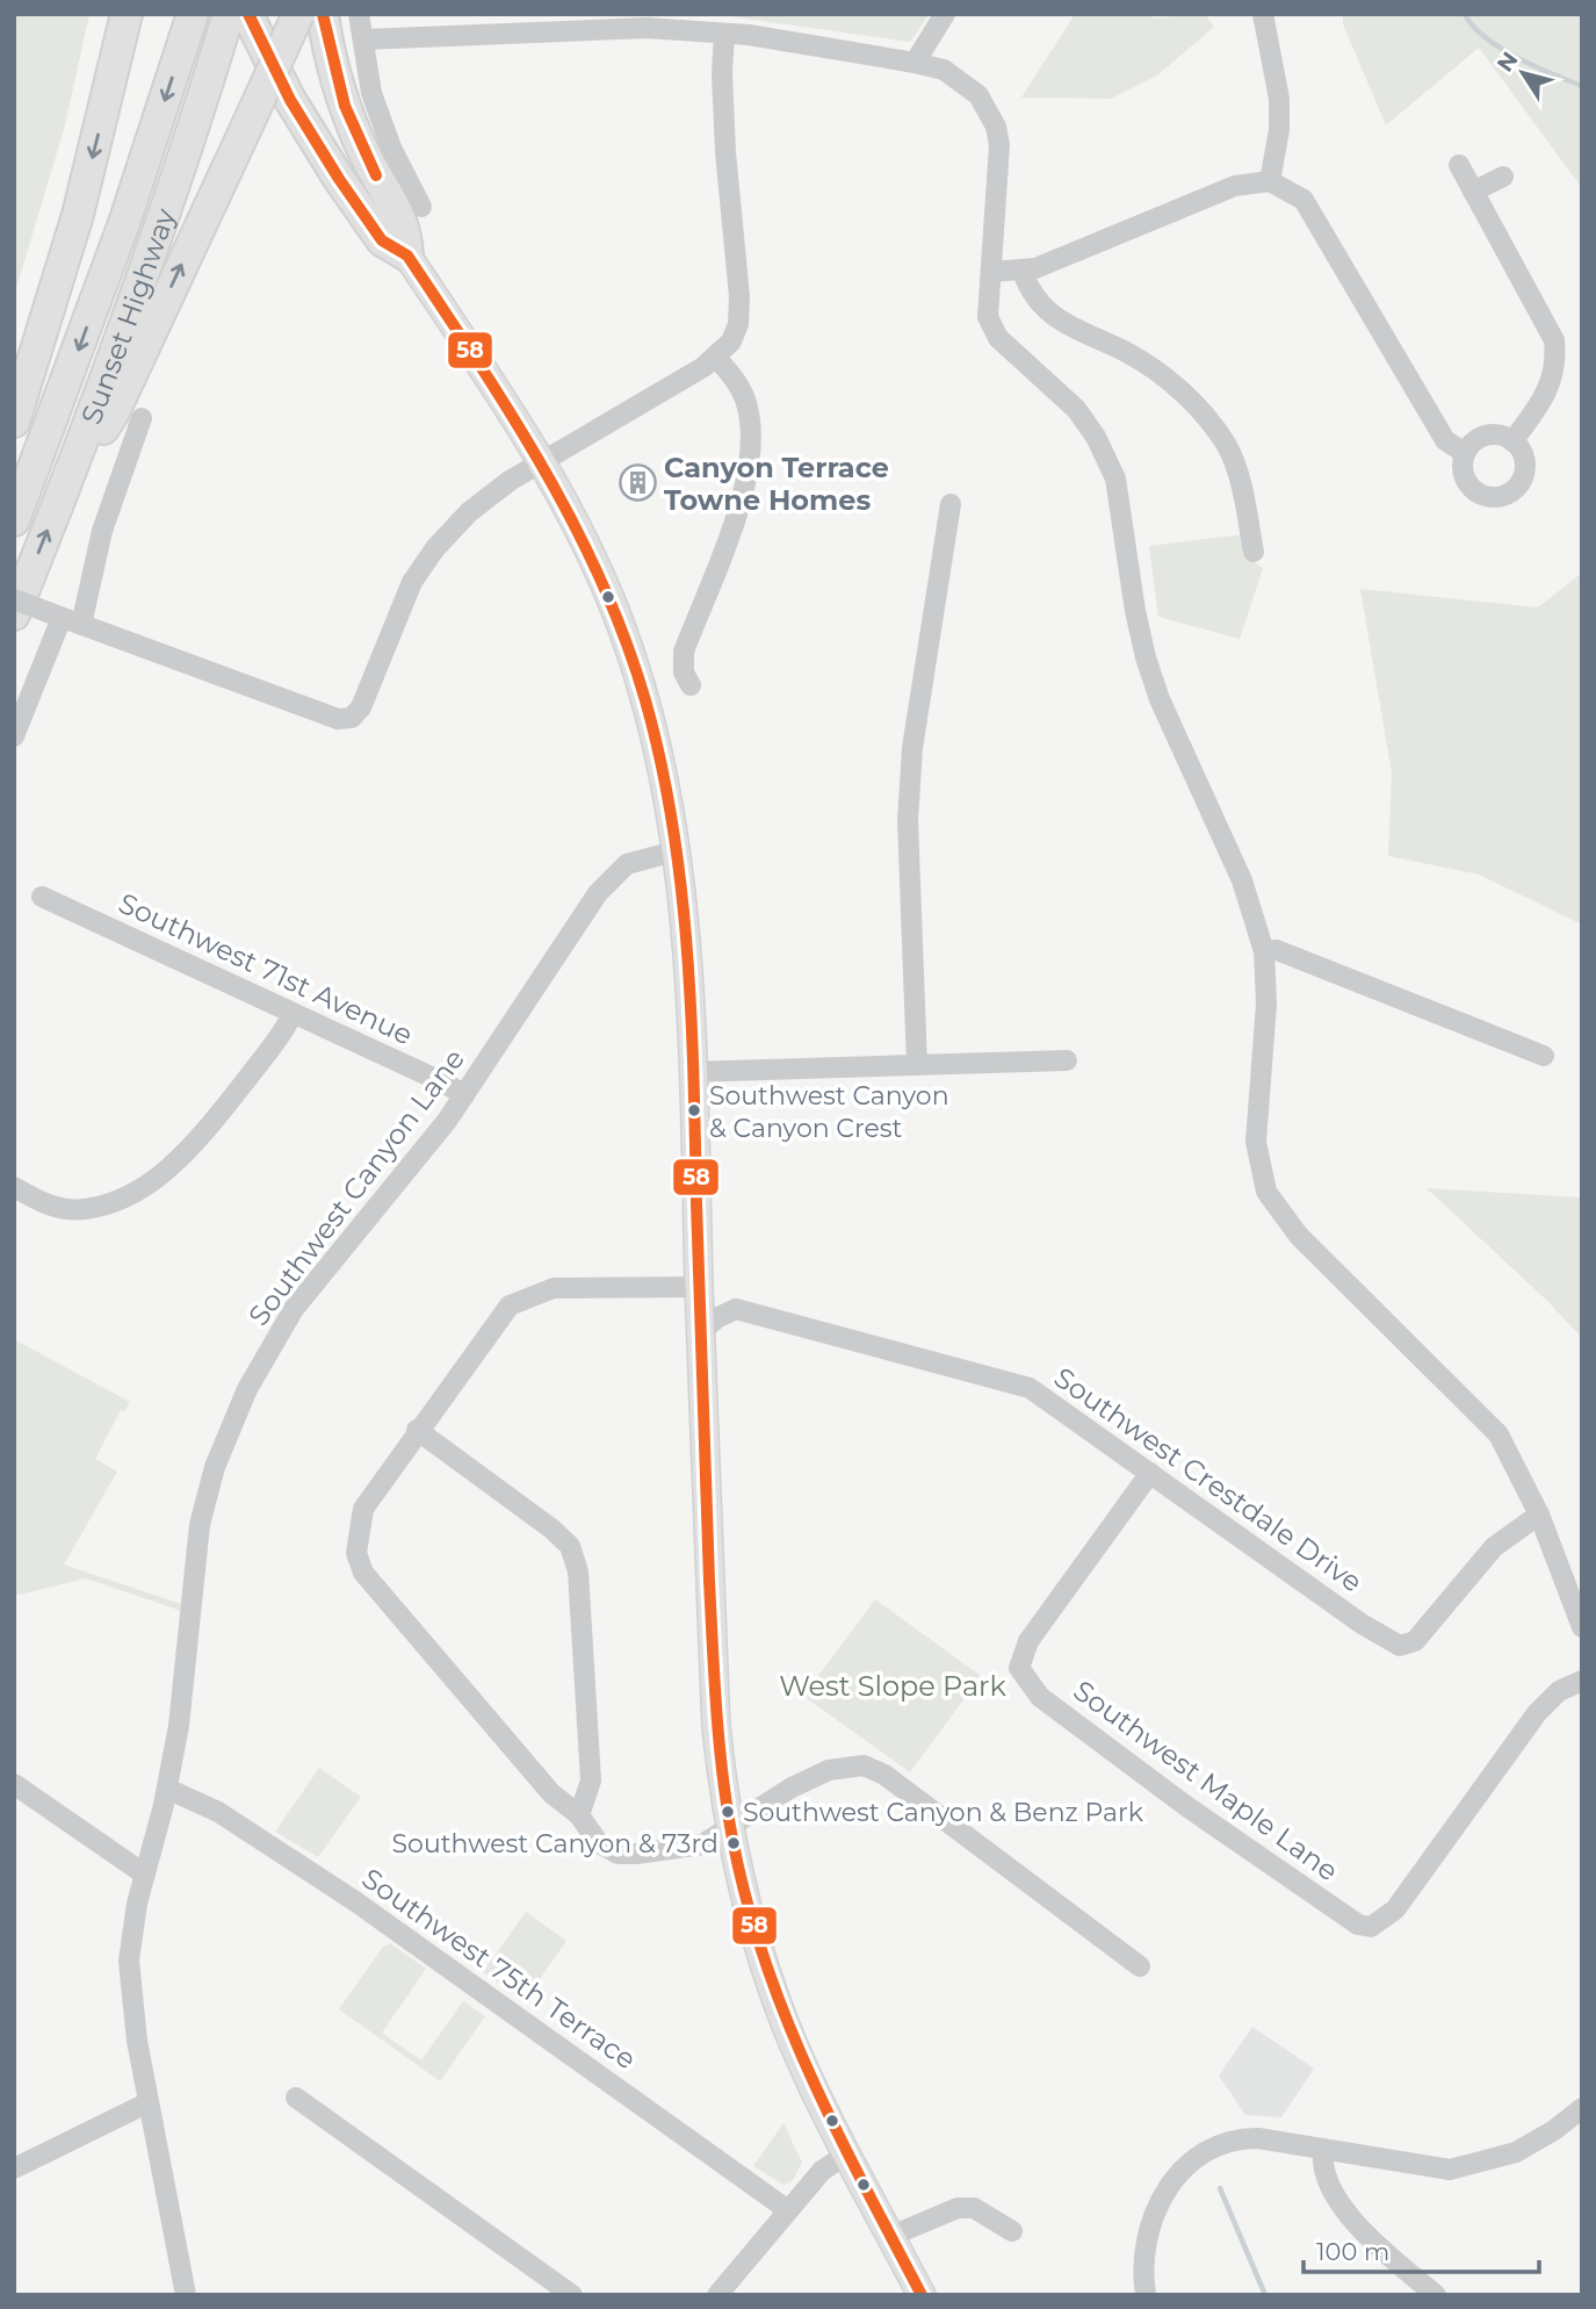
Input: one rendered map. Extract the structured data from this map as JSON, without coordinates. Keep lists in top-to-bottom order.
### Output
{
  "streets": {
    "highway": ["Sunset Highway"],
    "street": [
      "Southwest 71st Avenue",
      "Southwest Canyon Lane",
      "Southwest Crestdale Drive",
      "Southwest Maple Lane",
      "Southwest 75th Terrace"
    ]
  },
  "crossings": [
    ["Southwest 71st Avenue", "Southwest Canyon Lane"],
    ["Southwest Canyon Lane", "Southwest 75th Terrace"],
    ["Southwest Crestdale Drive", "Southwest Maple Lane"]
  ],
  "parks": ["West Slope Park"],
  "places": {
    "building": ["Canyon Terrace Towne Homes"],
    "other": ["Southwest Canyon & Canyon Crest", "Southwest Canyon & Benz Park", "Southwest Canyon & 73rd"]
  },
  "lines": ["transit line 58"],
  "scale_bar": "100 m",
  "north": "top left"
}
